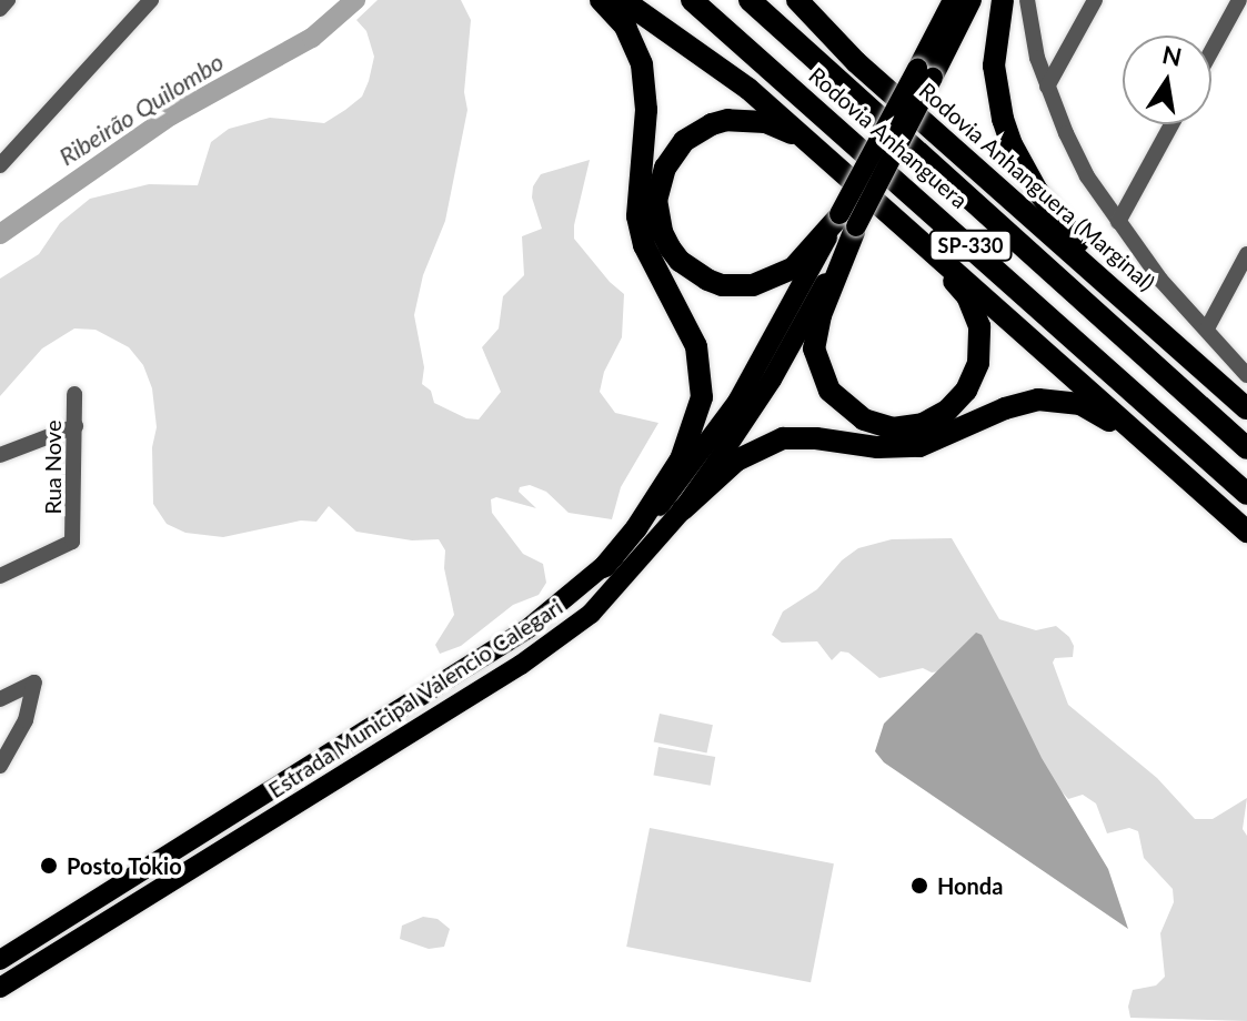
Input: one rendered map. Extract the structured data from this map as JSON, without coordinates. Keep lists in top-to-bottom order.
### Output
{
  "streets": {
    "highway": ["Rodovia Anhanguera", "Rodovia Anhanguera (Marginal)", "SP-330"],
    "main road": ["Estrada Municipal Valencio Calegari"],
    "street": ["Rua Nove"]
  },
  "water": ["Ribeirão Quilombo"],
  "places": ["Posto Tokio", "Honda"],
  "north": "top"
}
